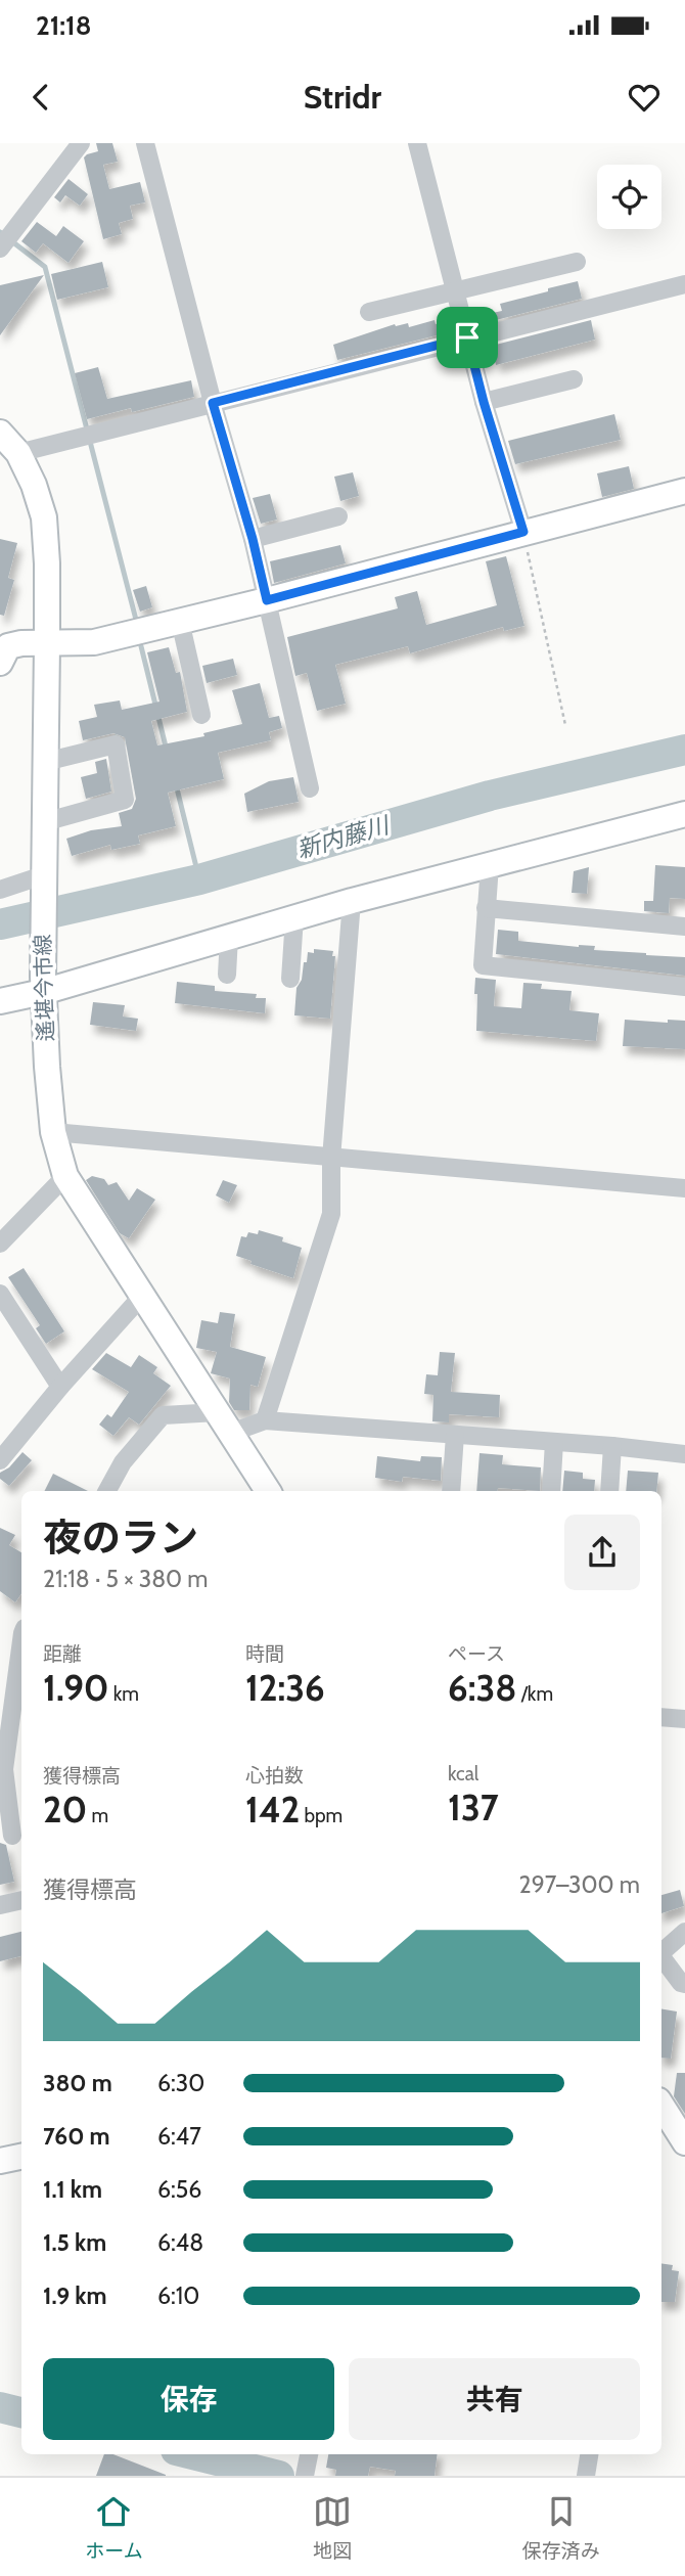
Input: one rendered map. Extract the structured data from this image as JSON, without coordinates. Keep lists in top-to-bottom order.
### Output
{
  "streets": {
    "street": ["遙堪今市線"]
  },
  "water": ["新内藤川"],
  "page": {
    "status": "21:18",
    "header": "Stridr",
    "heading": ["夜のラン", "21:18 · 5 × 380 m"],
    "stats": [
      ["距離", "1.90 km"],
      ["時間", "12:36"],
      ["ペース", "6:38 /km"],
      ["獲得標高", "20 m"],
      ["心拍数", "142 bpm"],
      ["kcal", "137"]
    ],
    "chart": ["獲得標高", "297–300 m"],
    "list": [
      {
        "name": "380 m",
        "note": "6:30"
      },
      {
        "name": "760 m",
        "note": "6:47"
      },
      {
        "name": "1.1 km",
        "note": "6:56"
      },
      {
        "name": "1.5 km",
        "note": "6:48"
      },
      {
        "name": "1.9 km",
        "note": "6:10"
      }
    ],
    "buttons": ["保存", "共有"],
    "tabs": ["ホーム", "地図", "保存済み"]
  }
}
